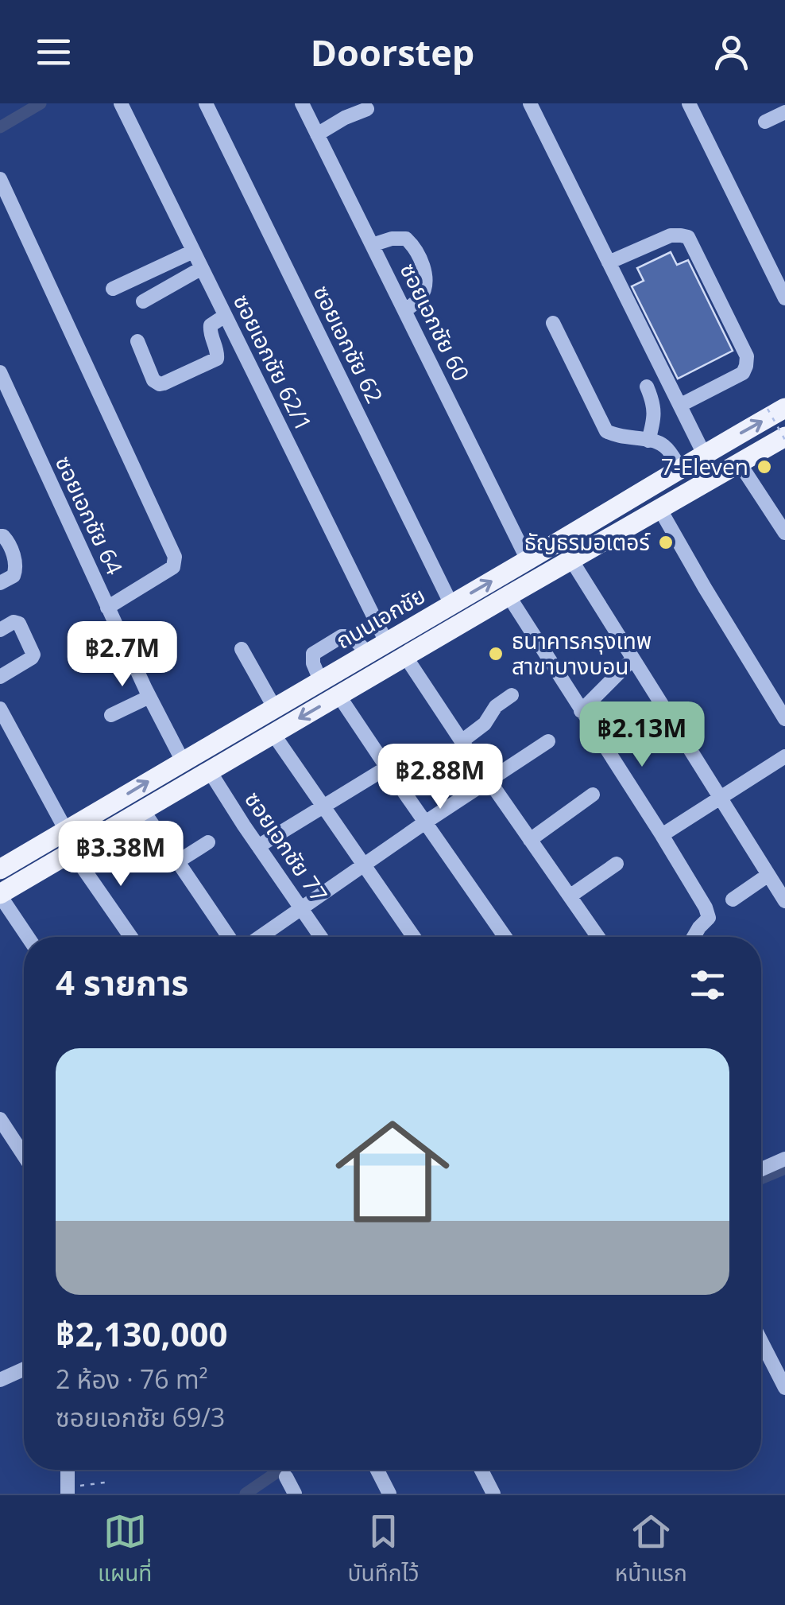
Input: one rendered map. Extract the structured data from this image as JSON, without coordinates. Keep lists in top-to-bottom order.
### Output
{
  "streets": {
    "main road": ["ถนนเอกชัย"],
    "street": [
      "ซอยเอกชัย 60",
      "ซอยเอกชัย 62",
      "ซอยเอกชัย 62/1",
      "ซอยเอกชัย 64",
      "ซอยเอกชัย 77"
    ]
  },
  "crossings": [
    ["ซอยเอกชัย 60", "ถนนเอกชัย"],
    ["ซอยเอกชัย 62", "ถนนเอกชัย"],
    ["ซอยเอกชัย 62/1", "ถนนเอกชัย"],
    ["ซอยเอกชัย 64", "ถนนเอกชัย"],
    ["ถนนเอกชัย", "ซอยเอกชัย 77"]
  ],
  "places": ["7-Eleven", "ธัญธรมอเตอร์", "ธนาคารกรุงเทพ สาขาบางบอน"],
  "page": {
    "header": "Doorstep",
    "price": [
      "฿2.7M",
      "฿2.13M",
      "฿2.88M",
      "฿3.38M"
    ],
    "heading": "4 รายการ",
    "list": [
      {
        "name": "฿2,130,000",
        "note": "2 ห้อง · 76 m² · ซอยเอกชัย 69/3"
      }
    ],
    "tabs": ["แผนที่", "บันทึกไว้", "หน้าแรก"]
  }
}
